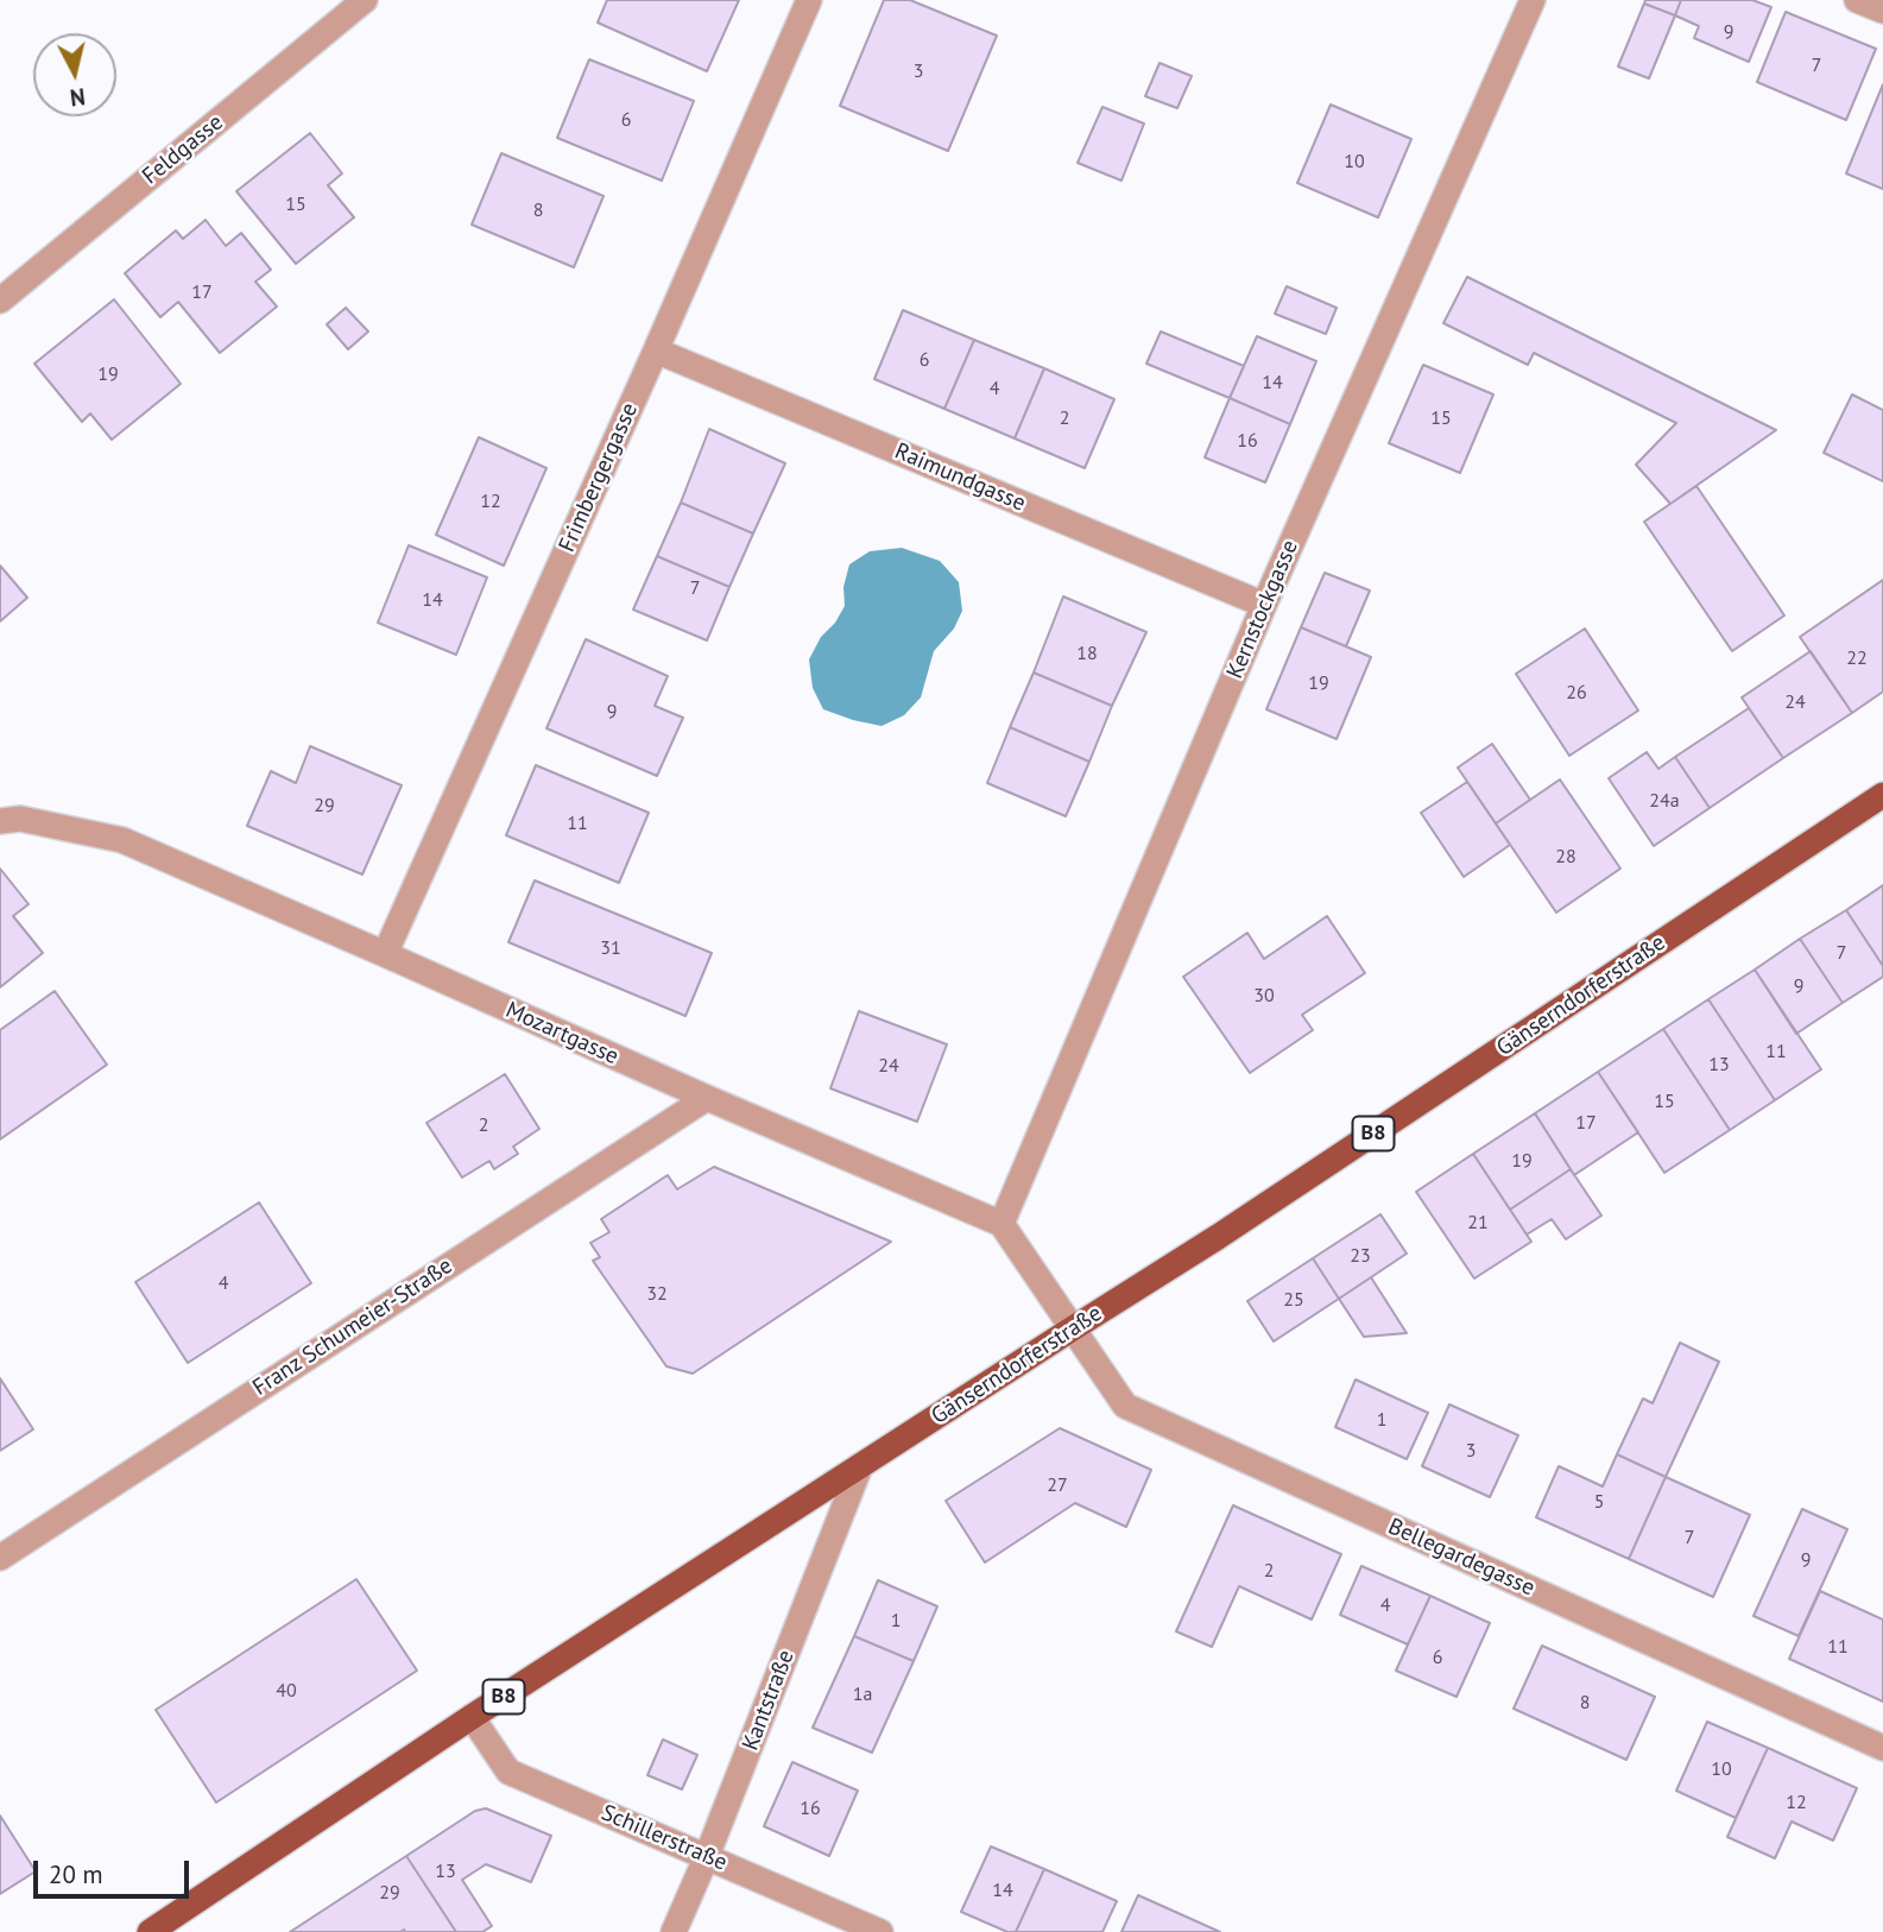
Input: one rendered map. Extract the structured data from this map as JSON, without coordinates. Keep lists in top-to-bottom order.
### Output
{
  "streets": {
    "main road": ["Gänserndorferstraße", "B8"],
    "street": [
      "Feldgasse",
      "Frimbergergasse",
      "Raimundgasse",
      "Kernstockgasse",
      "Mozartgasse",
      "Franz Schumeier-Straße",
      "Bellegardegasse",
      "Kantstraße",
      "Schillerstraße"
    ]
  },
  "crossings": [
    ["Frimbergergasse", "Raimundgasse"],
    ["Frimbergergasse", "Mozartgasse"],
    ["Raimundgasse", "Kernstockgasse"],
    ["Kernstockgasse", "Mozartgasse"],
    ["Gänserndorferstraße", "Bellegardegasse"],
    ["Gänserndorferstraße", "Kantstraße"],
    ["Gänserndorferstraße", "Schillerstraße"],
    ["Mozartgasse", "Franz Schumeier-Straße"],
    ["Kantstraße", "Schillerstraße"]
  ],
  "house_numbers": [
    "9",
    "7",
    "3",
    "6",
    "10",
    "15",
    "8",
    "17",
    "6",
    "19",
    "14",
    "4",
    "2",
    "15",
    "16",
    "12",
    "7",
    "14",
    "18",
    "22",
    "19",
    "26",
    "24",
    "9",
    "24a",
    "29",
    "11",
    "28",
    "31",
    "7",
    "9",
    "30",
    "11",
    "13",
    "24",
    "15",
    "17",
    "2",
    "19",
    "21",
    "23",
    "4",
    "32",
    "25",
    "1",
    "3",
    "27",
    "5",
    "7",
    "9",
    "2",
    "4",
    "1",
    "11",
    "6",
    "40",
    "1a",
    "8",
    "10",
    "12",
    "16",
    "13",
    "14",
    "29"
  ],
  "scale_bar": "20 m",
  "north": "bottom"
}
